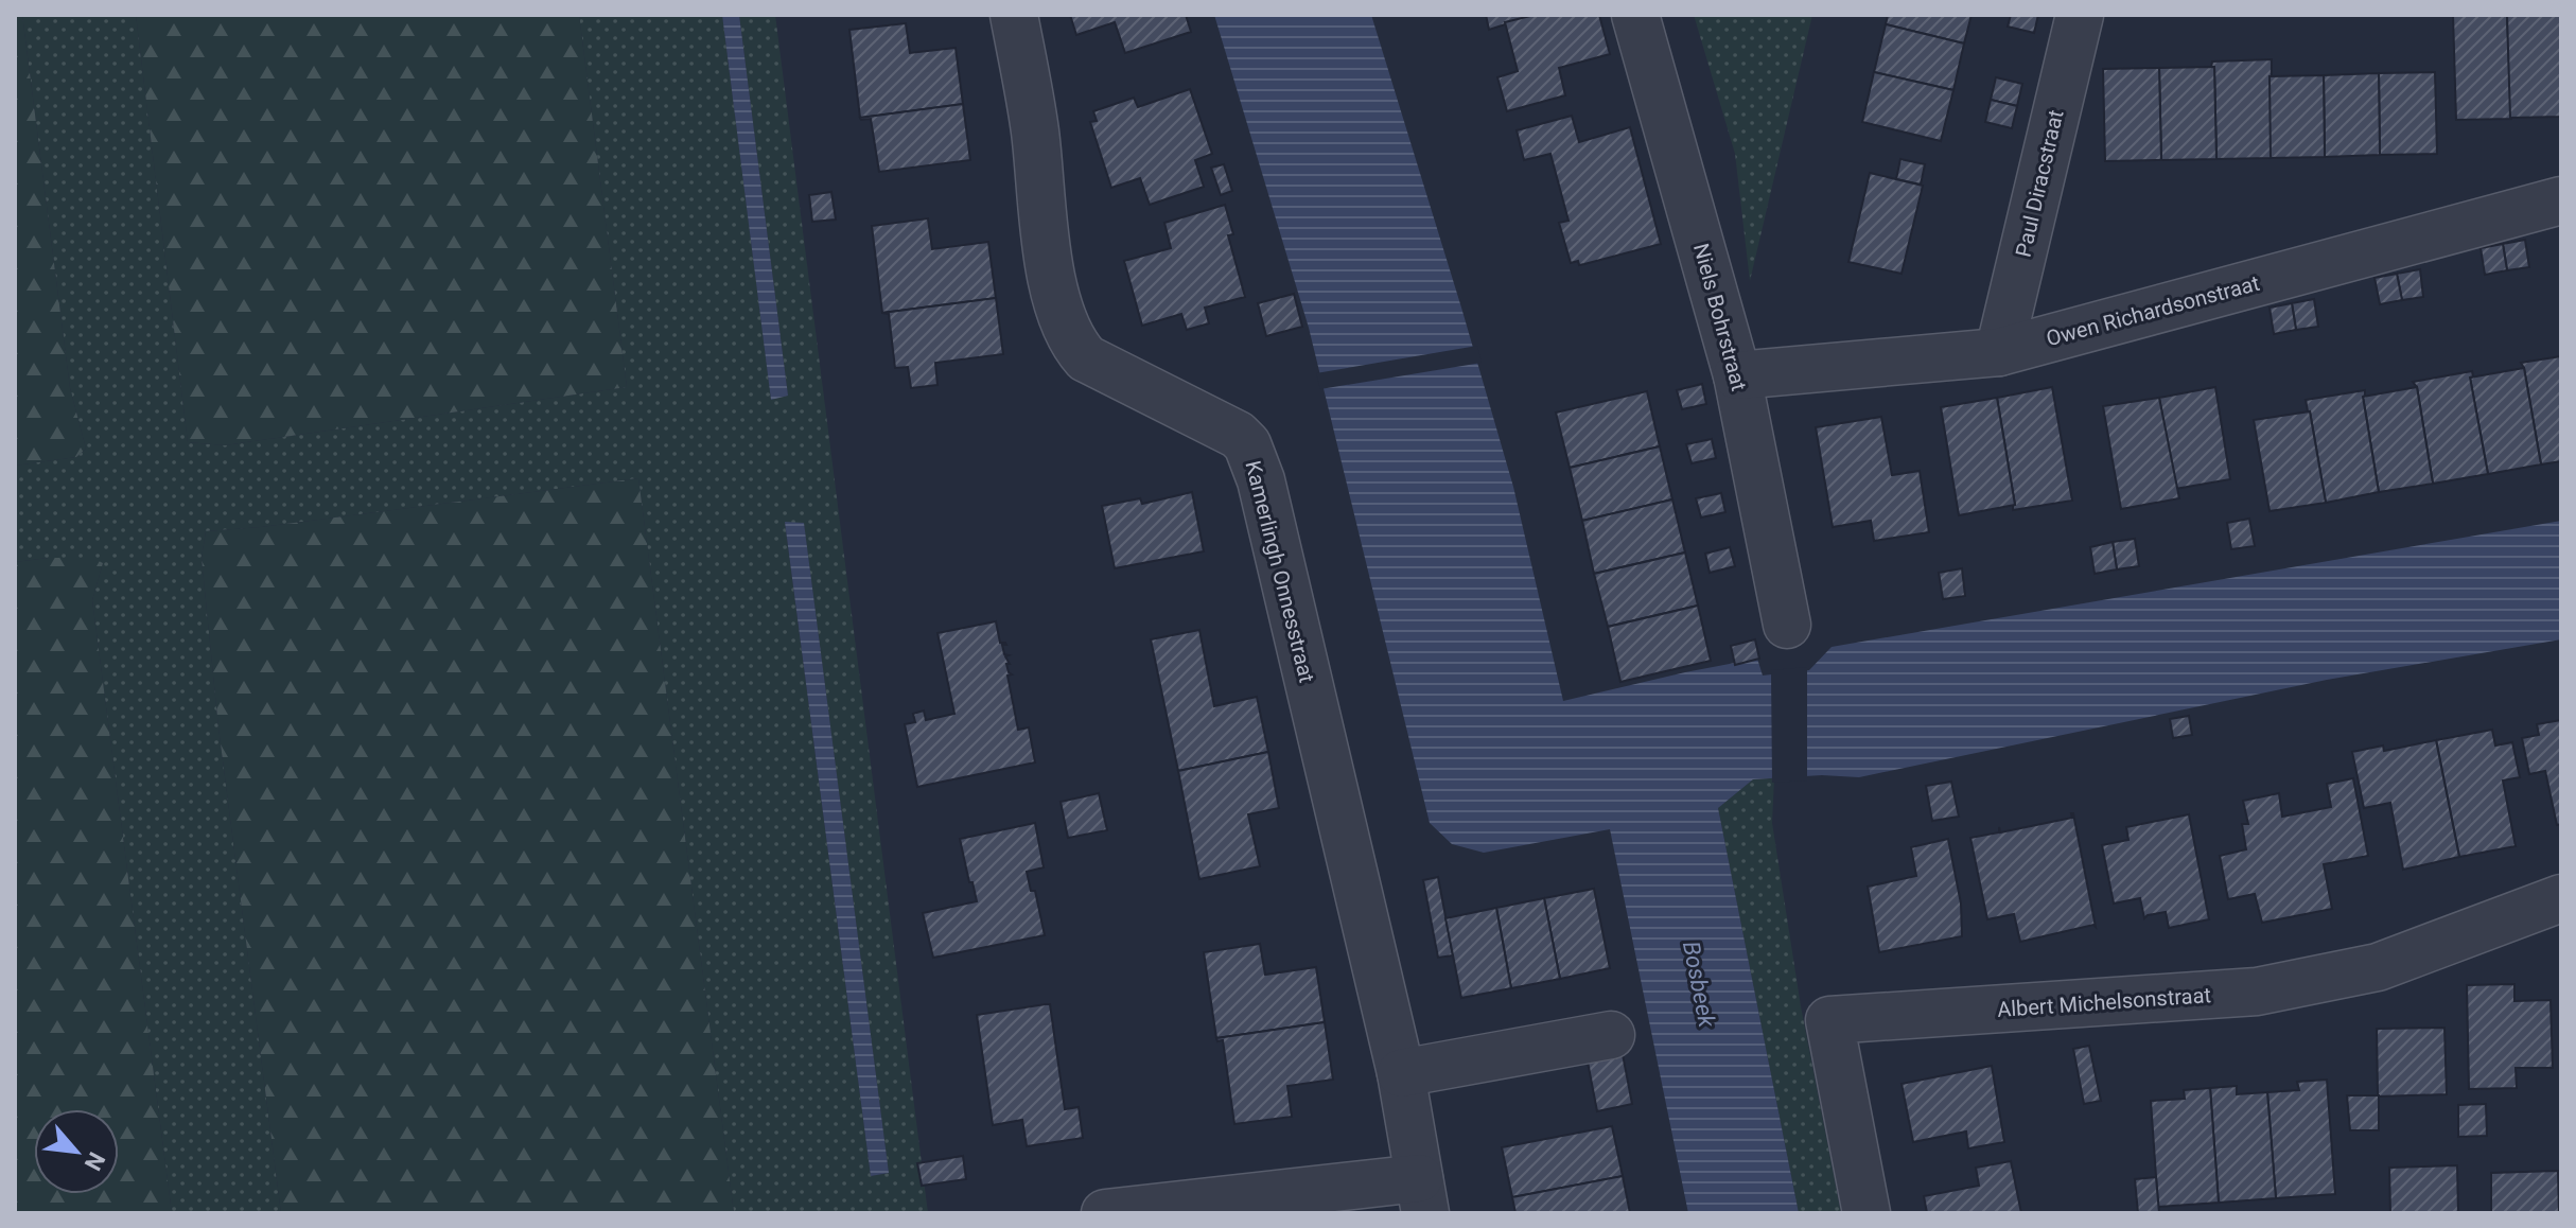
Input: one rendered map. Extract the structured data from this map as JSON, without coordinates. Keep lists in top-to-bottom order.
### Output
{
  "streets": {
    "street": [
      "Paul Diracstraat",
      "Owen Richardsonstraat",
      "Niels Bohrstraat",
      "Kamerlingh Onnesstraat",
      "Albert Michelsonstraat"
    ]
  },
  "crossings": [
    ["Paul Diracstraat", "Owen Richardsonstraat"],
    ["Owen Richardsonstraat", "Niels Bohrstraat"]
  ],
  "water": ["Bosbeek"],
  "north": "bottom right"
}
